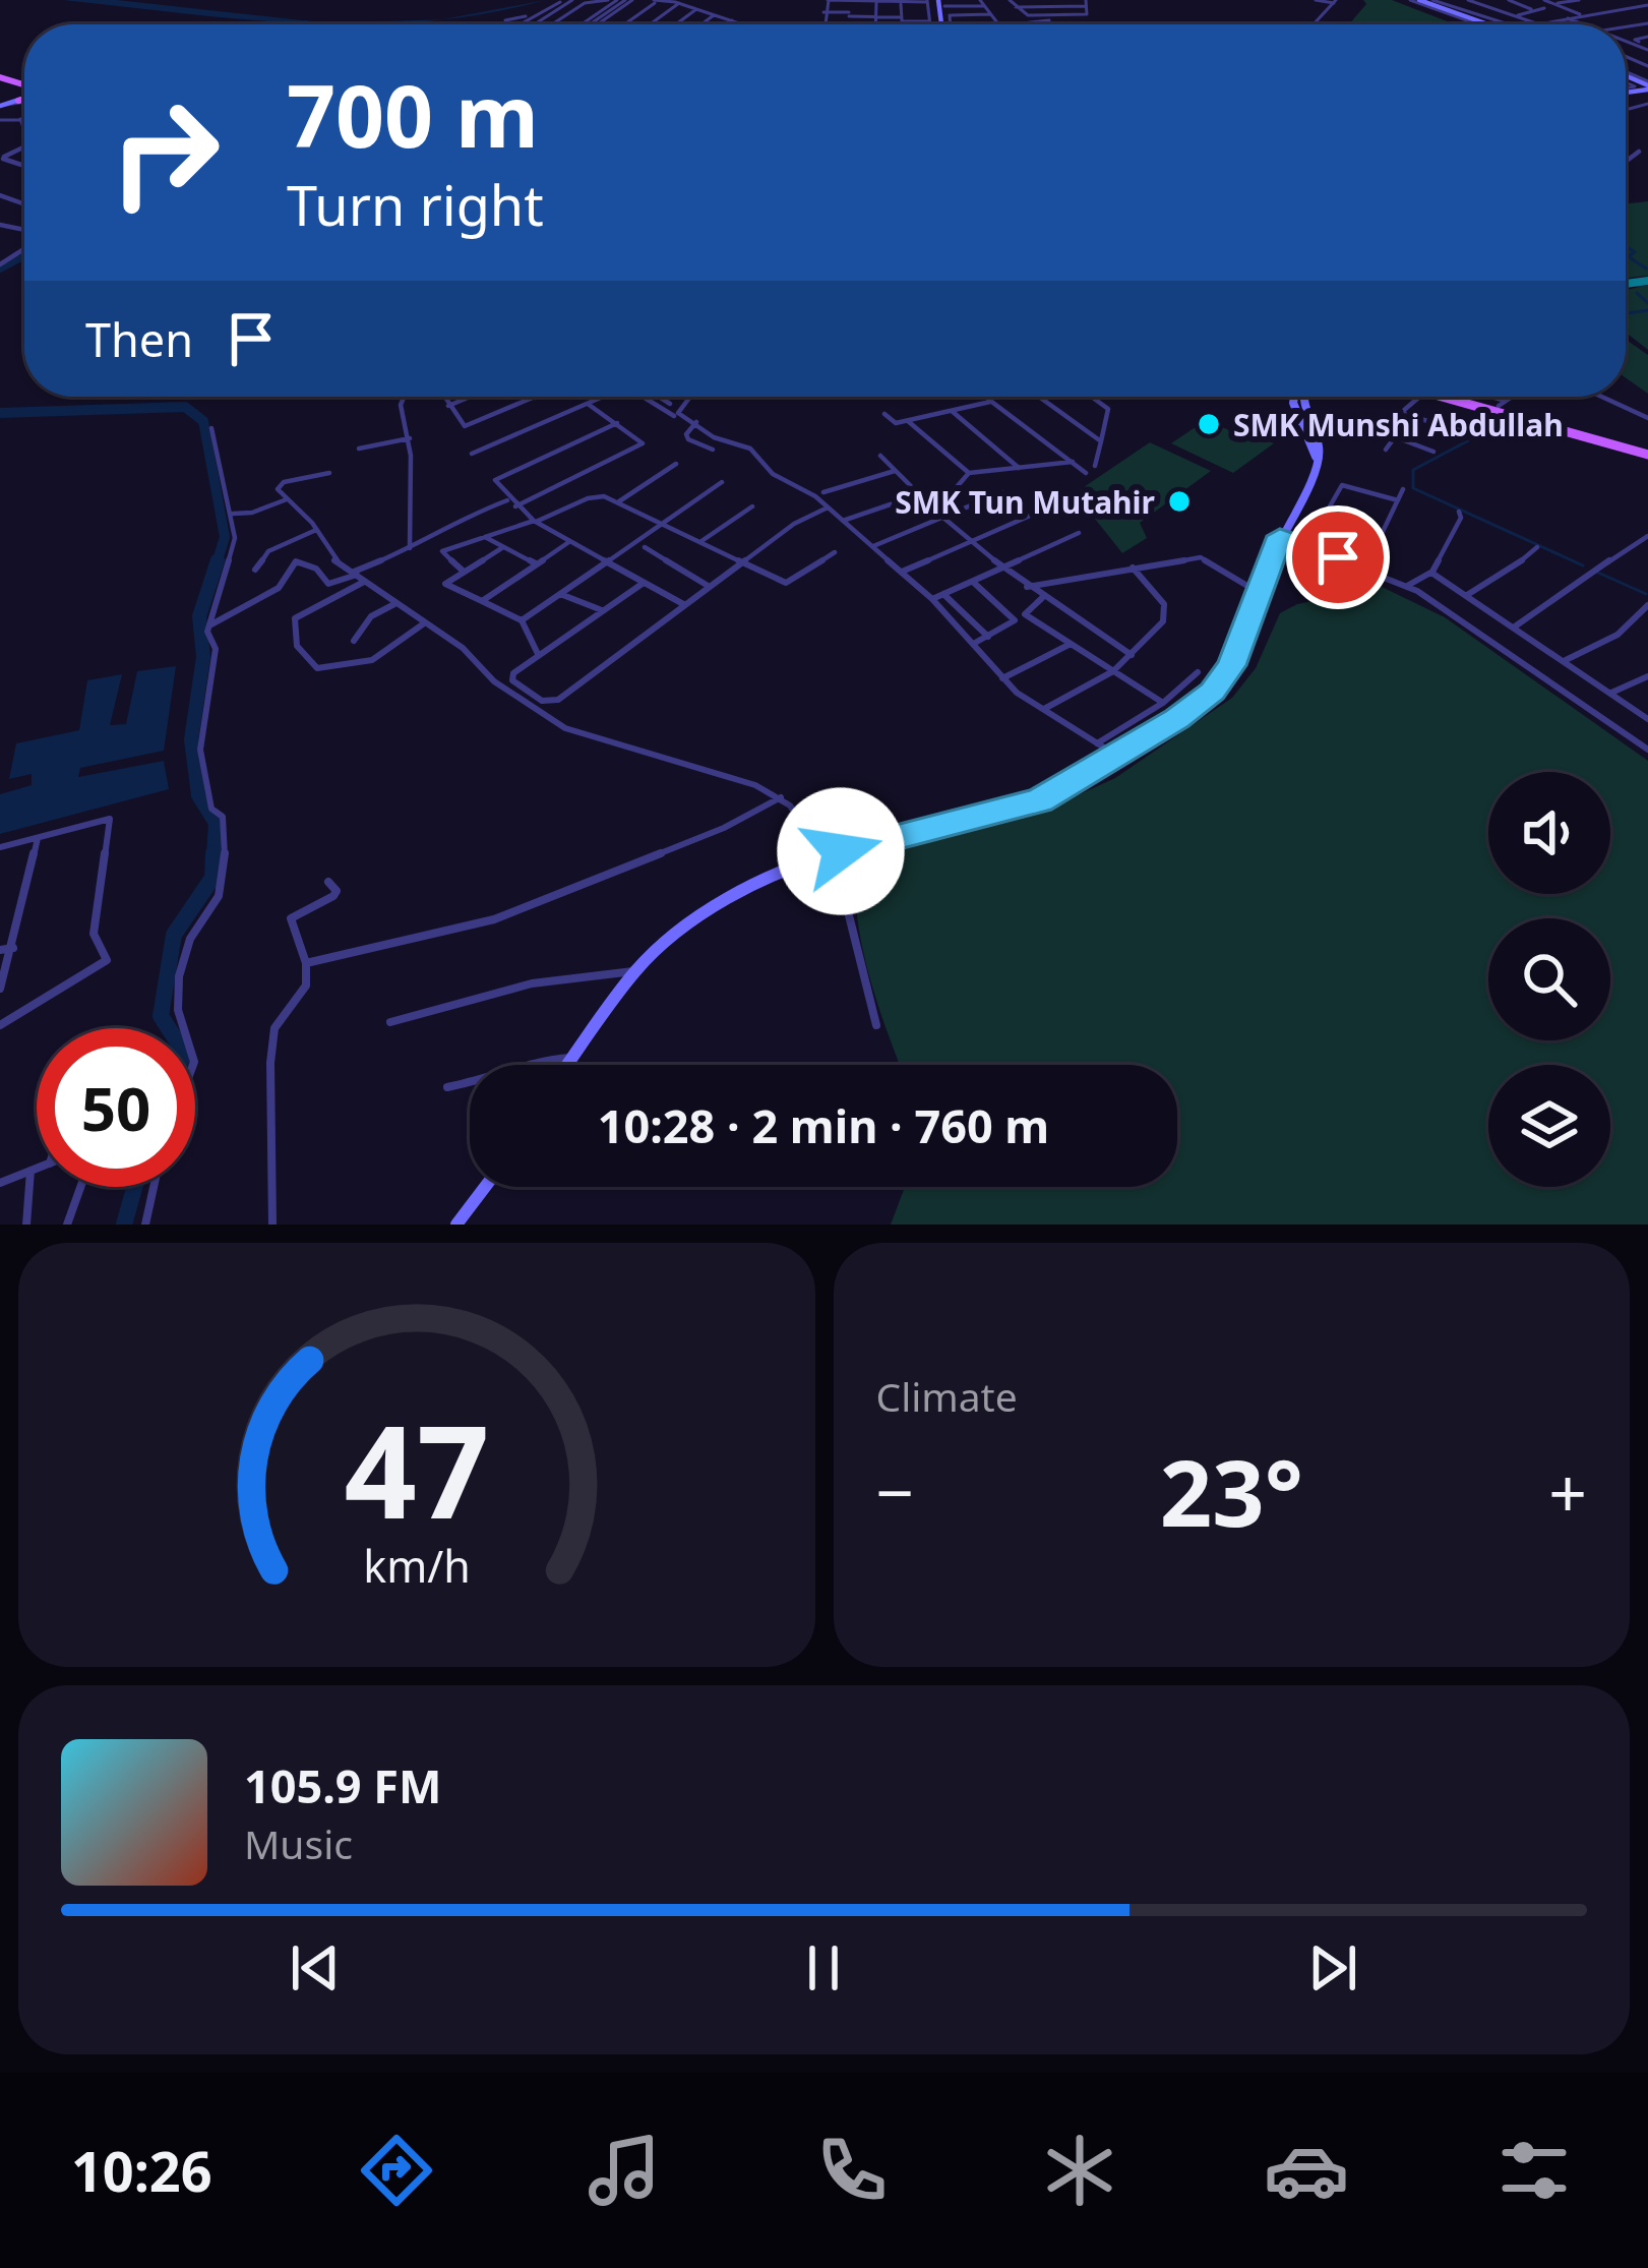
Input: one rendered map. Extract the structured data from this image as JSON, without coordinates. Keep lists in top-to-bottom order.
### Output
{
  "places": ["SMK Munshi Abdullah", "SMK Tun Mutahir"],
  "page": {
    "turn": ["700 m", "Turn right"],
    "then": "Then",
    "limit": "50",
    "trip": "10:28 · 2 min · 760 m",
    "tile": "Climate",
    "heat": ["−", "23°", "+"],
    "song": ["105.9 FM", "Music"],
    "tabs": "10:26",
    "gauge": ["47", "km/h"]
  }
}
